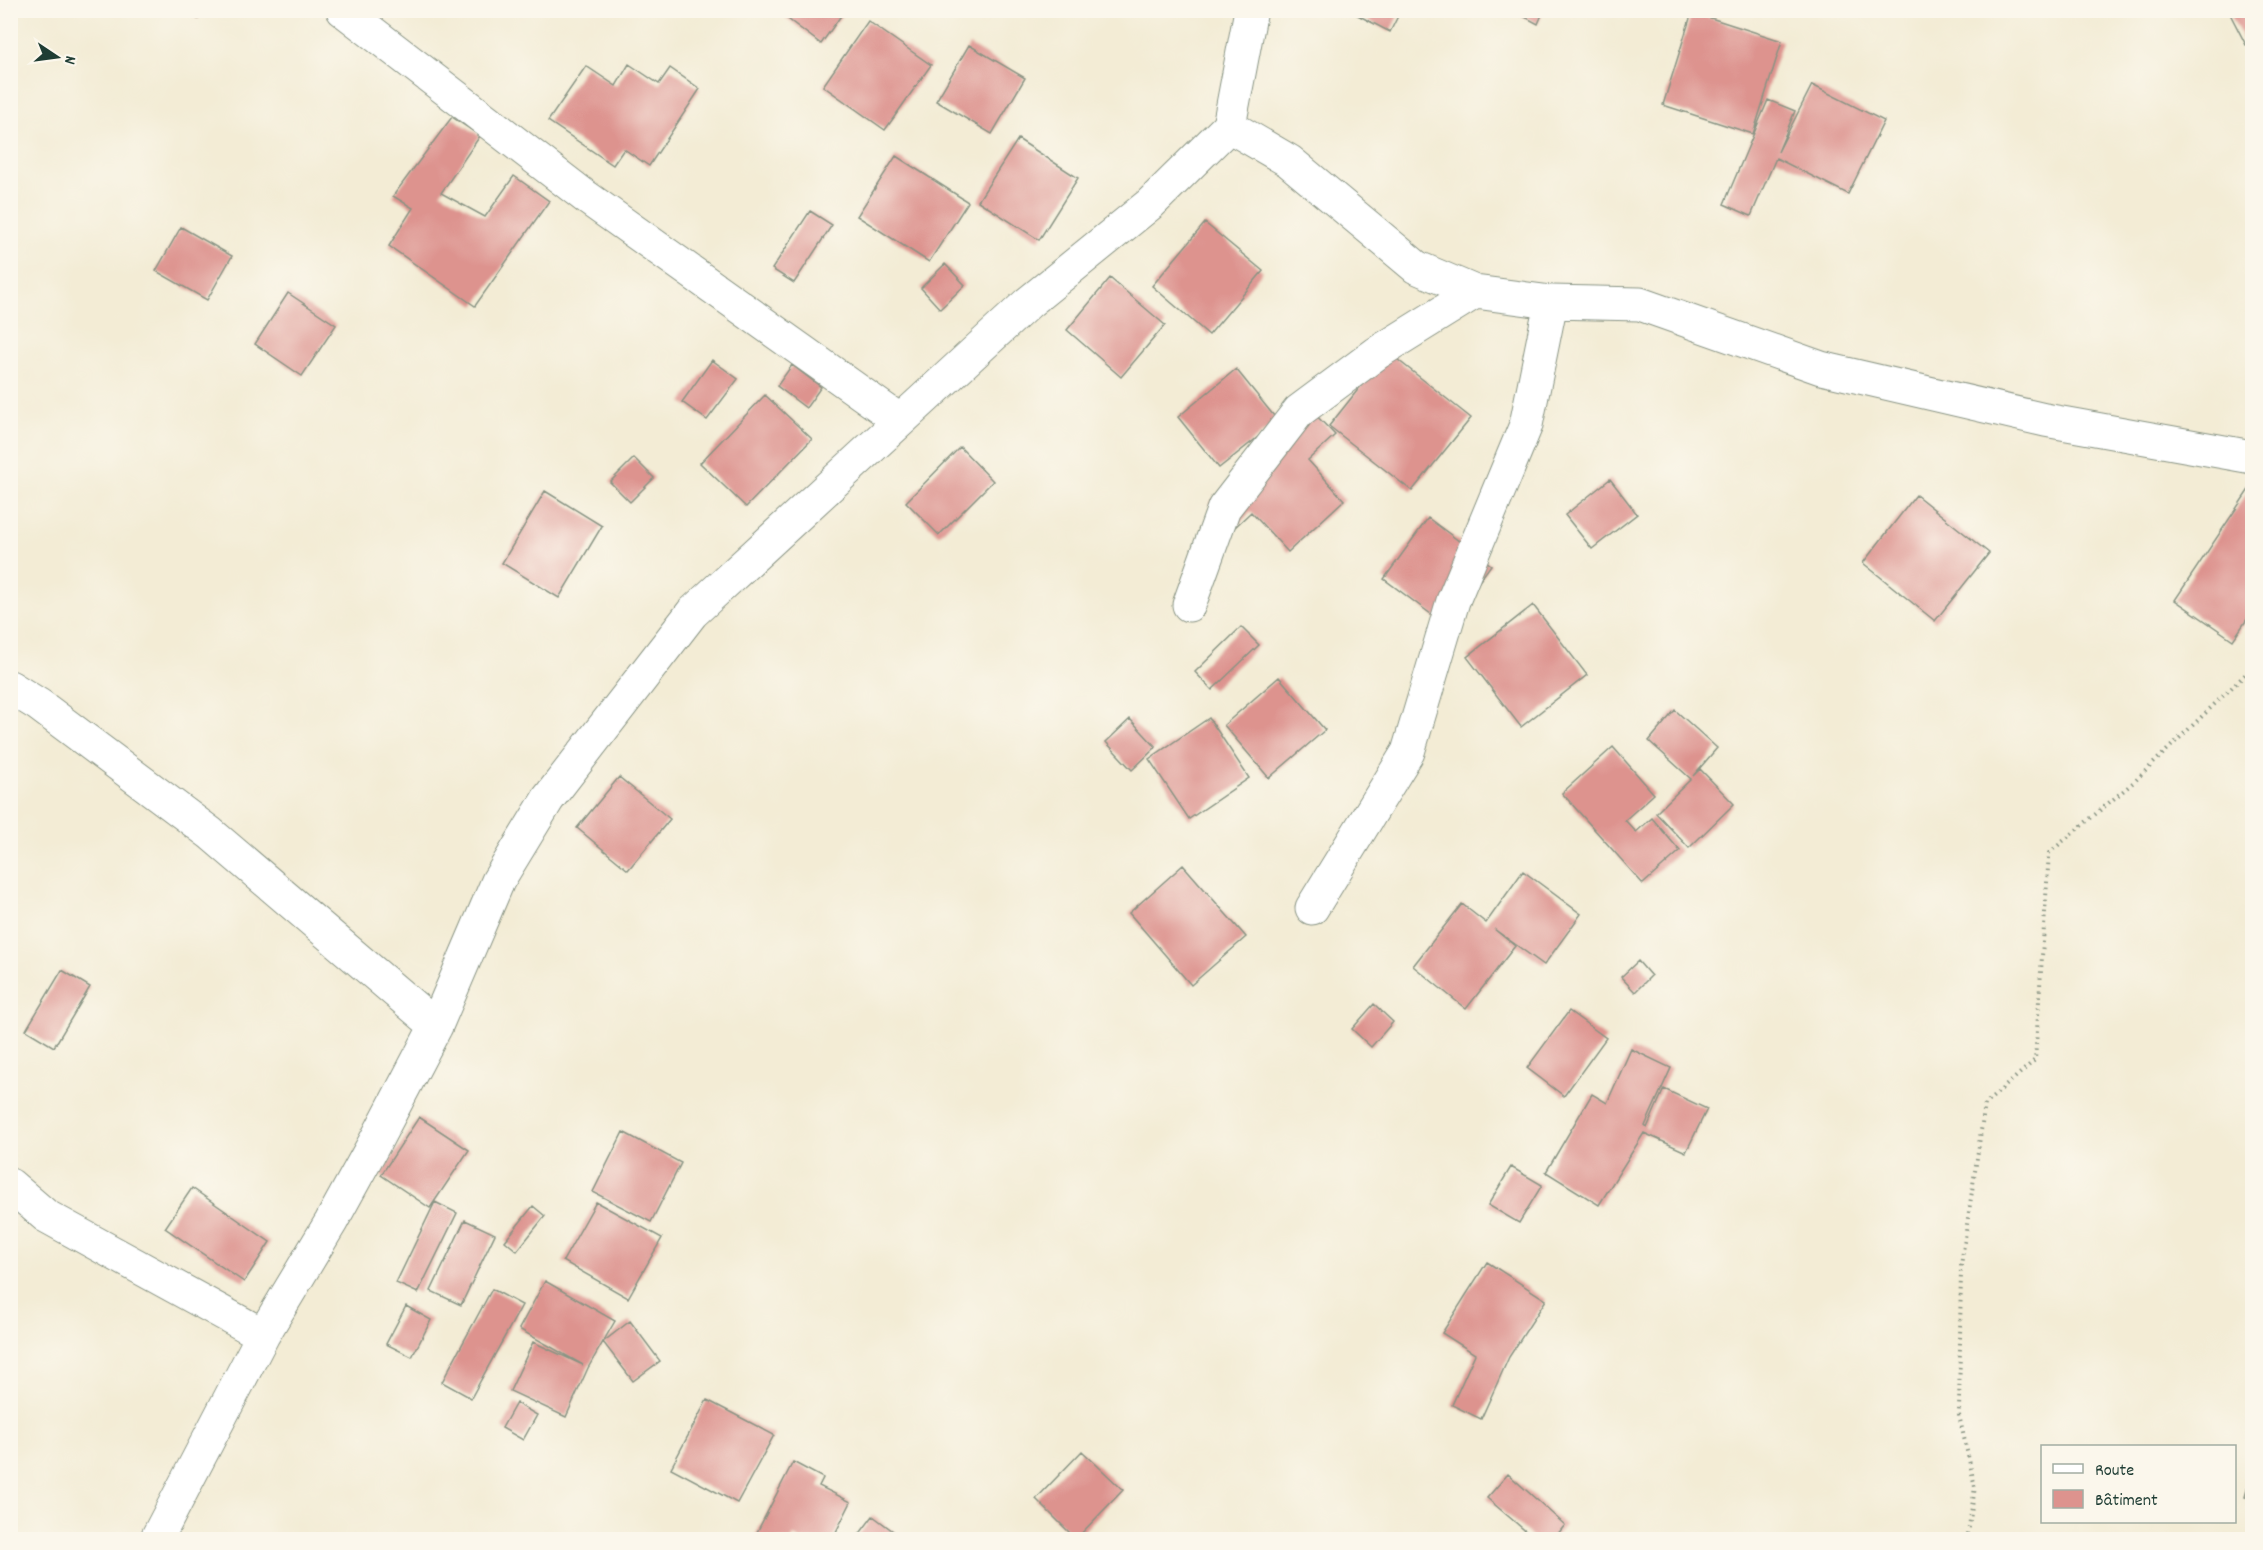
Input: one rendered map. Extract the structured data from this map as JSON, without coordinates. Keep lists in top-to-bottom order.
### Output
{
  "legend": ["Route", "Bâtiment"],
  "north": "right"
}
